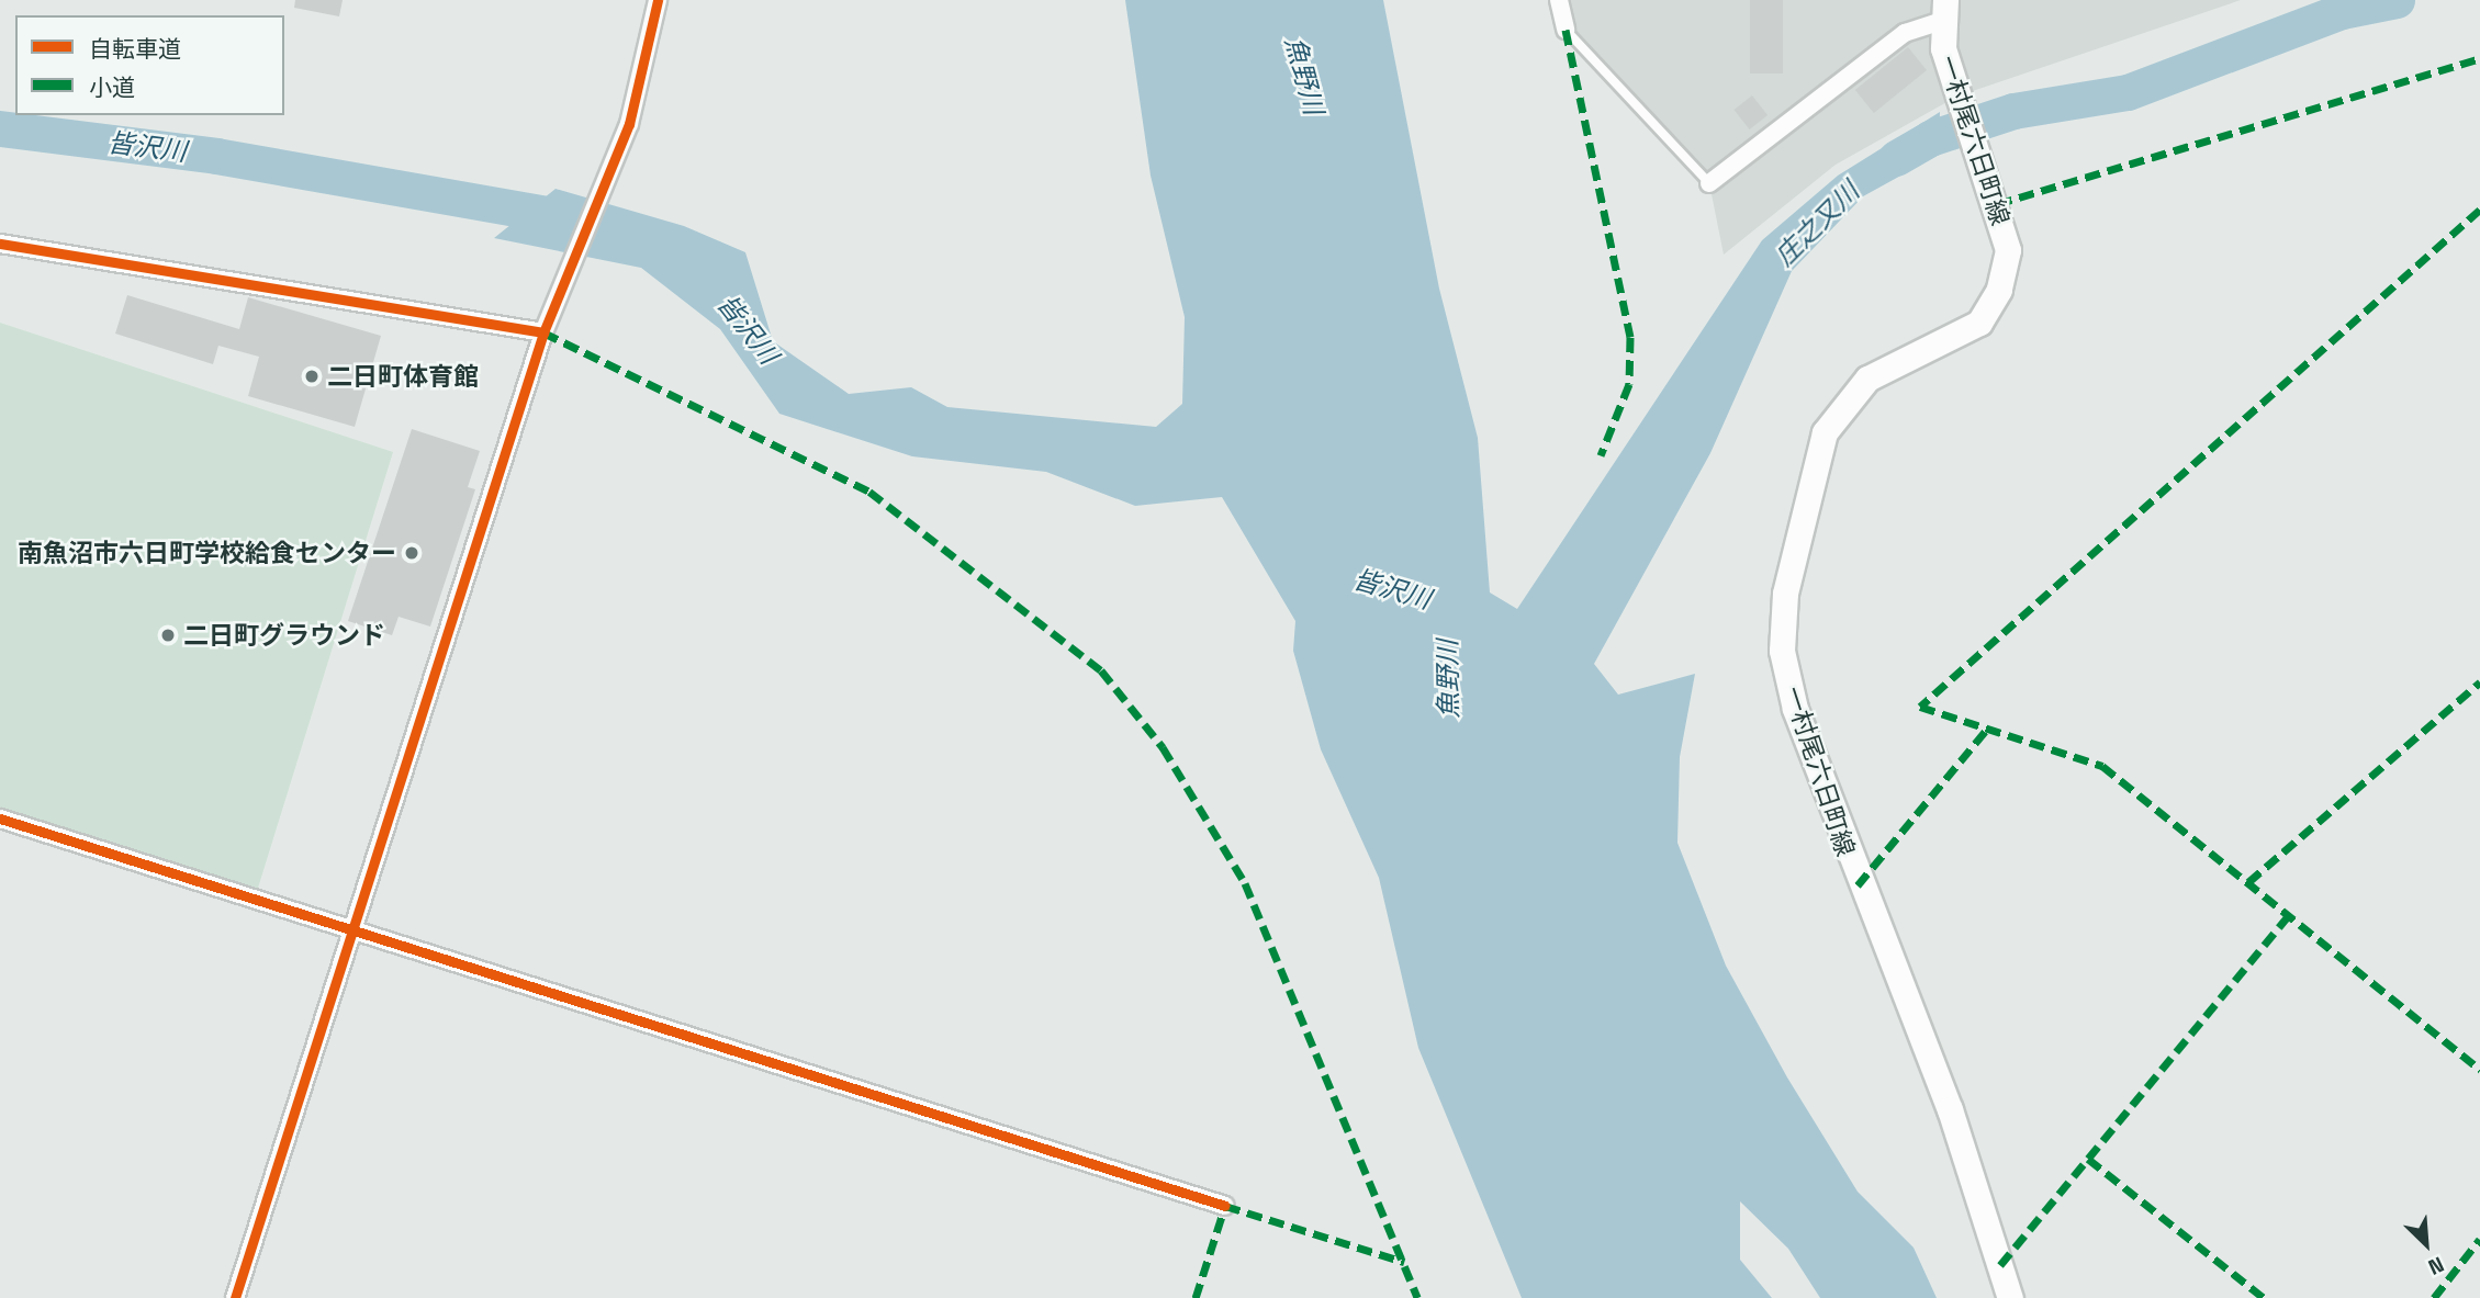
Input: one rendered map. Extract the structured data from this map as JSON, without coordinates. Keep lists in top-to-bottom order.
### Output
{
  "streets": {
    "main road": ["一村尾六日町線"]
  },
  "water": ["魚野川", "皆沢川", "庄之又川"],
  "places": ["二日町体育館", "南魚沼市六日町学校給食センター", "二日町グラウンド"],
  "legend": ["自転車道", "小道"],
  "north": "bottom right"
}
